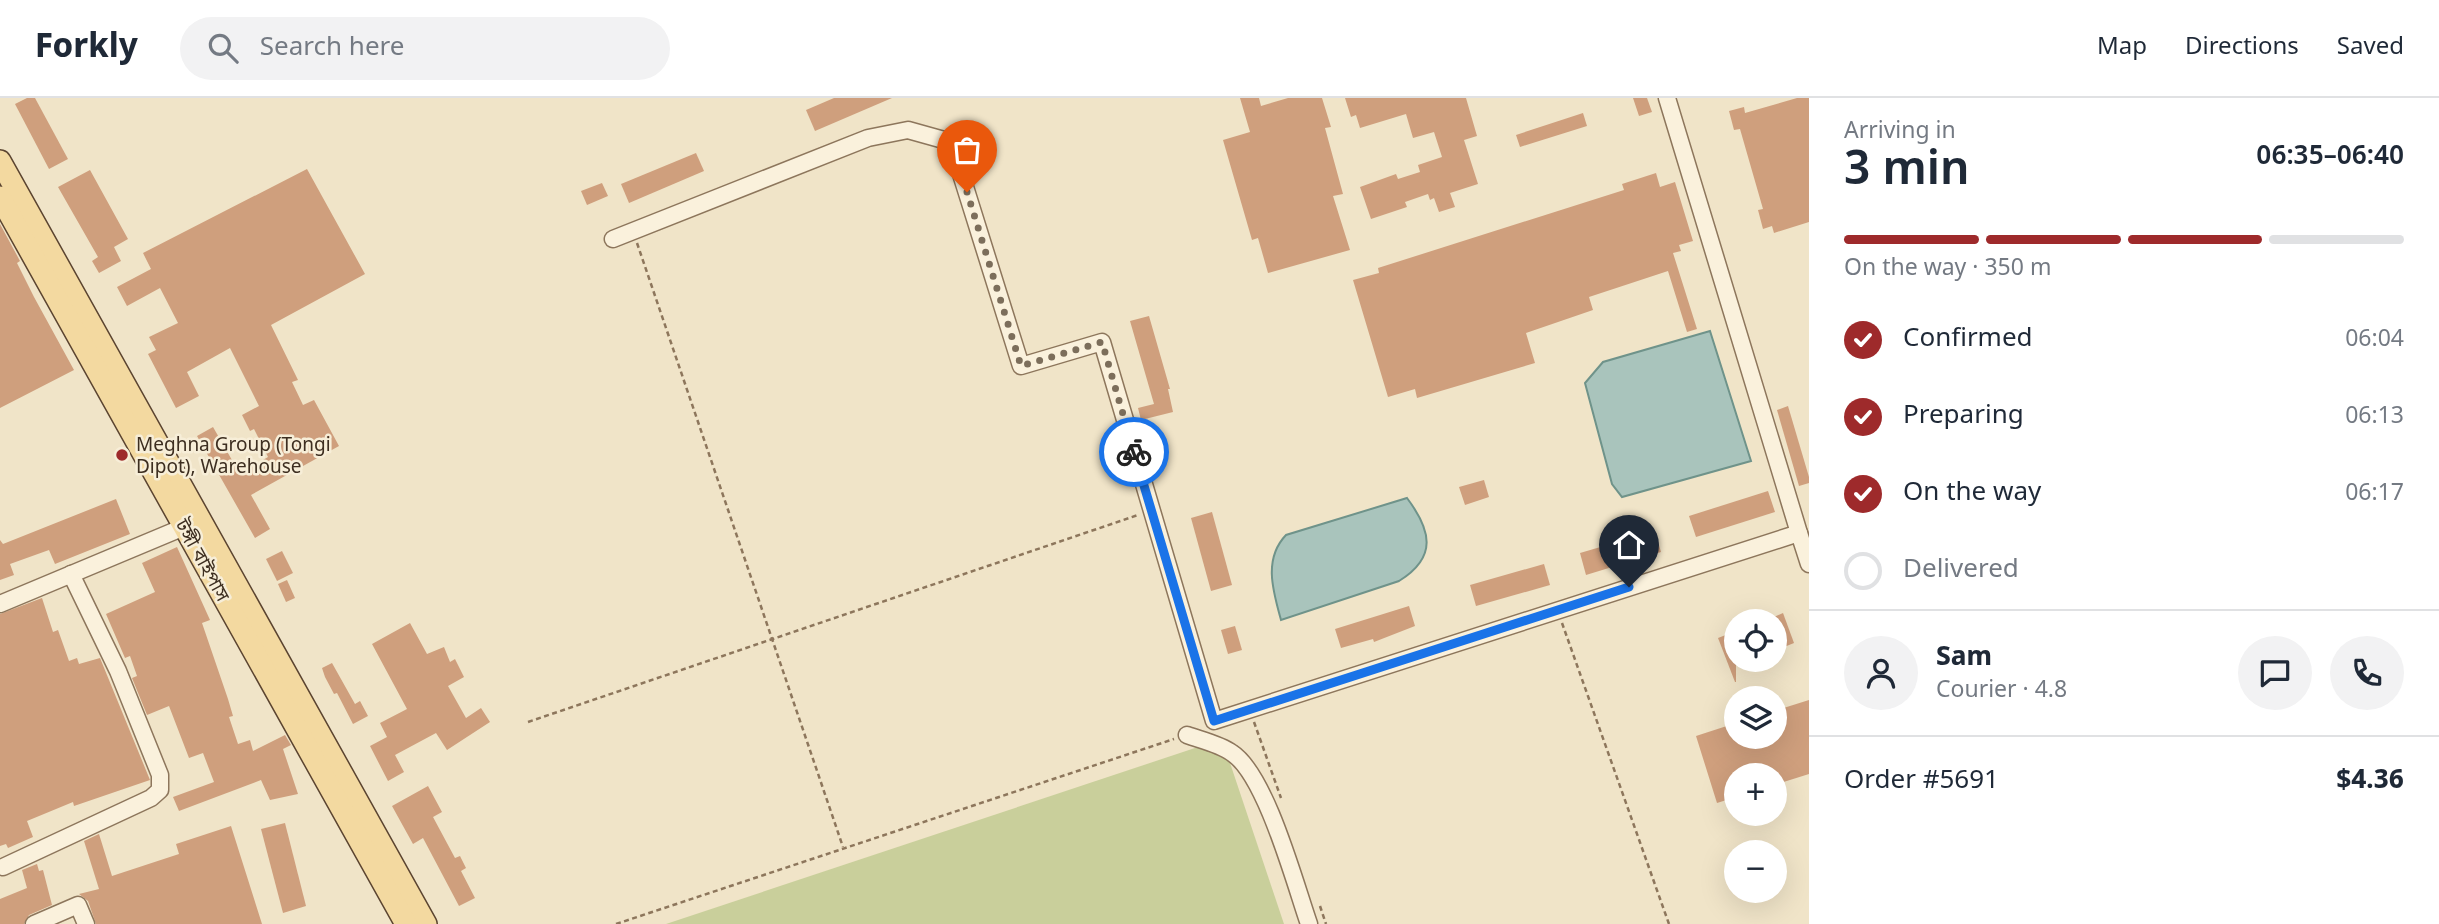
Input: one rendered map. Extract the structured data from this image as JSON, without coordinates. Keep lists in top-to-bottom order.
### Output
{
  "streets": {
    "main road": ["টঙ্গী বাইপাস"]
  },
  "places": ["Meghna Group (Tongi Dipot), Warehouse"],
  "page": {
    "header": "Forkly",
    "search": "Search here",
    "nav": ["Map", "Directions", "Saved"],
    "heading": ["3 min", "Arriving in", "06:35–06:40"],
    "panel": [
      "Sam",
      "Courier · 4.8",
      "Order #5691",
      "$4.36"
    ],
    "bar": "On the way · 350 m",
    "list": [
      ["Confirmed", "06:04"],
      ["Preparing", "06:13"],
      ["On the way", "06:17"],
      "Delivered"
    ],
    "map_buttons": ["+", "−"]
  }
}
